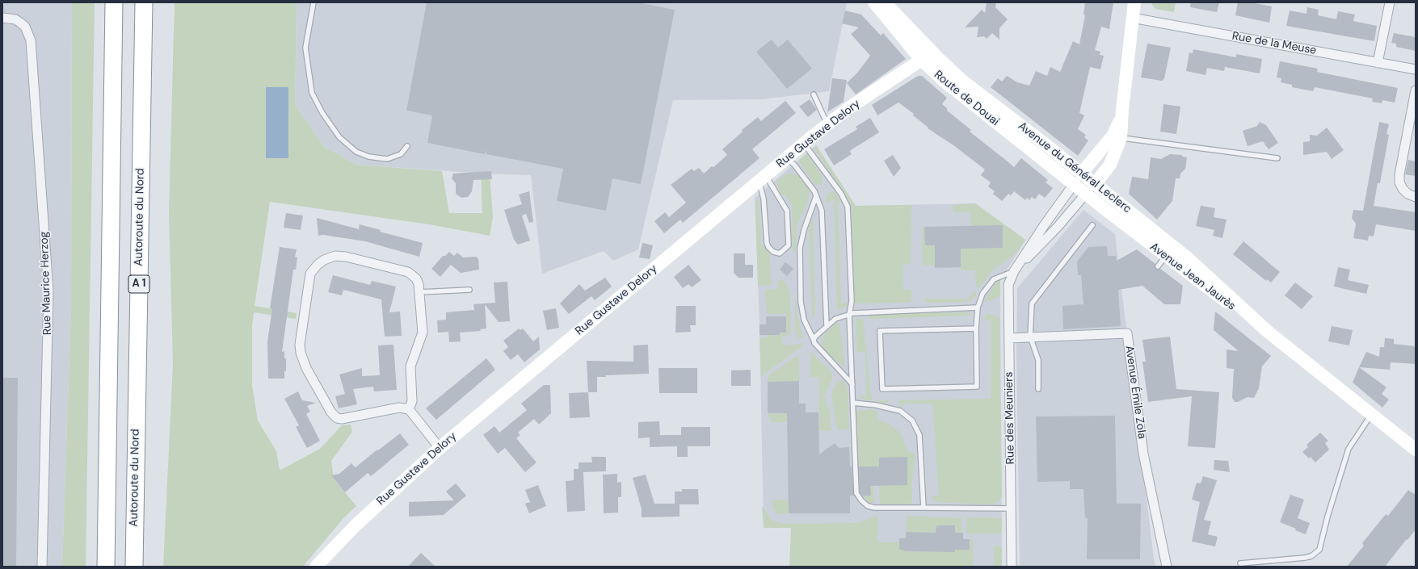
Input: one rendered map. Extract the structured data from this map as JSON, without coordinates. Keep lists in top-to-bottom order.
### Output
{
  "streets": {
    "highway": ["Autoroute du Nord", "A 1"],
    "main road": [
      "Route de Douai",
      "Rue Gustave Delory",
      "Avenue du Général Leclerc",
      "Avenue Jean Jaurès"
    ],
    "street": [
      "Rue de la Meuse",
      "Rue Maurice Herzog",
      "Avenue Émile Zola",
      "Rue des Meuniers"
    ]
  },
  "crossings": [
    ["Route de Douai", "Rue Gustave Delory"],
    ["Route de Douai", "Avenue du Général Leclerc"],
    ["Route de Douai", "Rue des Meuniers"],
    ["Rue Gustave Delory", "Avenue du Général Leclerc"],
    ["Avenue du Général Leclerc", "Avenue Jean Jaurès"],
    ["Avenue du Général Leclerc", "Rue des Meuniers"],
    ["Avenue Émile Zola", "Rue des Meuniers"]
  ]
}
